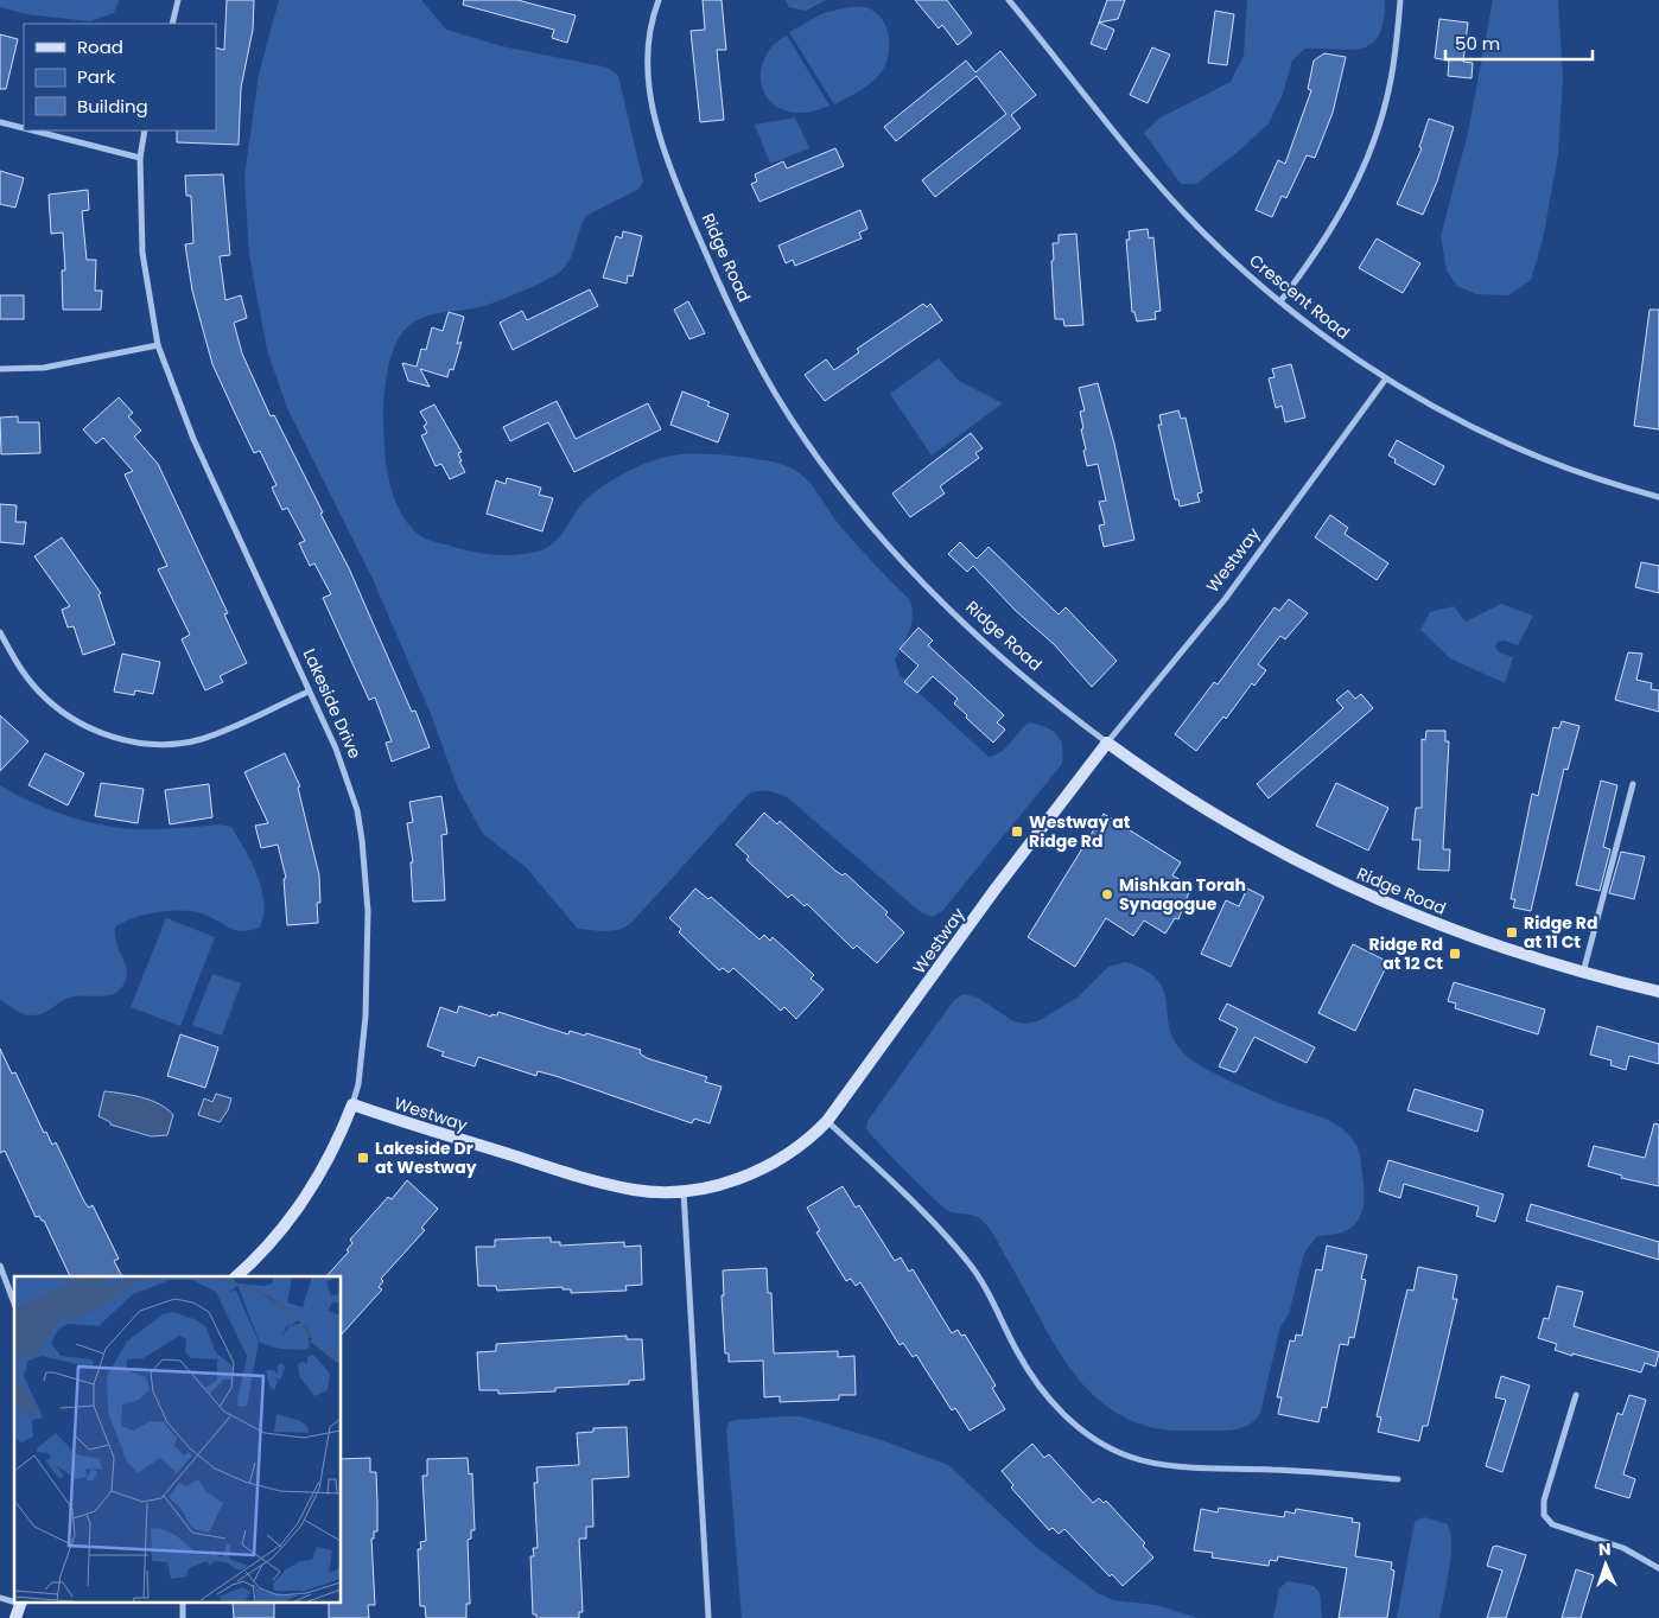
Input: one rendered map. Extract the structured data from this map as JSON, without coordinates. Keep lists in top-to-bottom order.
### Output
{
  "streets": {
    "street": [
      "Ridge Road",
      "Crescent Road",
      "Westway",
      "Lakeside Drive"
    ]
  },
  "crossings": [
    ["Ridge Road", "Westway"],
    ["Crescent Road", "Westway"],
    ["Westway", "Lakeside Drive"]
  ],
  "places": {
    "transit": [
      "Westway at Ridge Rd",
      "Ridge Rd at 11 Ct",
      "Ridge Rd at 12 Ct",
      "Lakeside Dr at Westway"
    ],
    "other": ["Mishkan Torah Synagogue"]
  },
  "legend": ["Road", "Park", "Building"],
  "scale_bar": "50 m",
  "north": "top"
}
